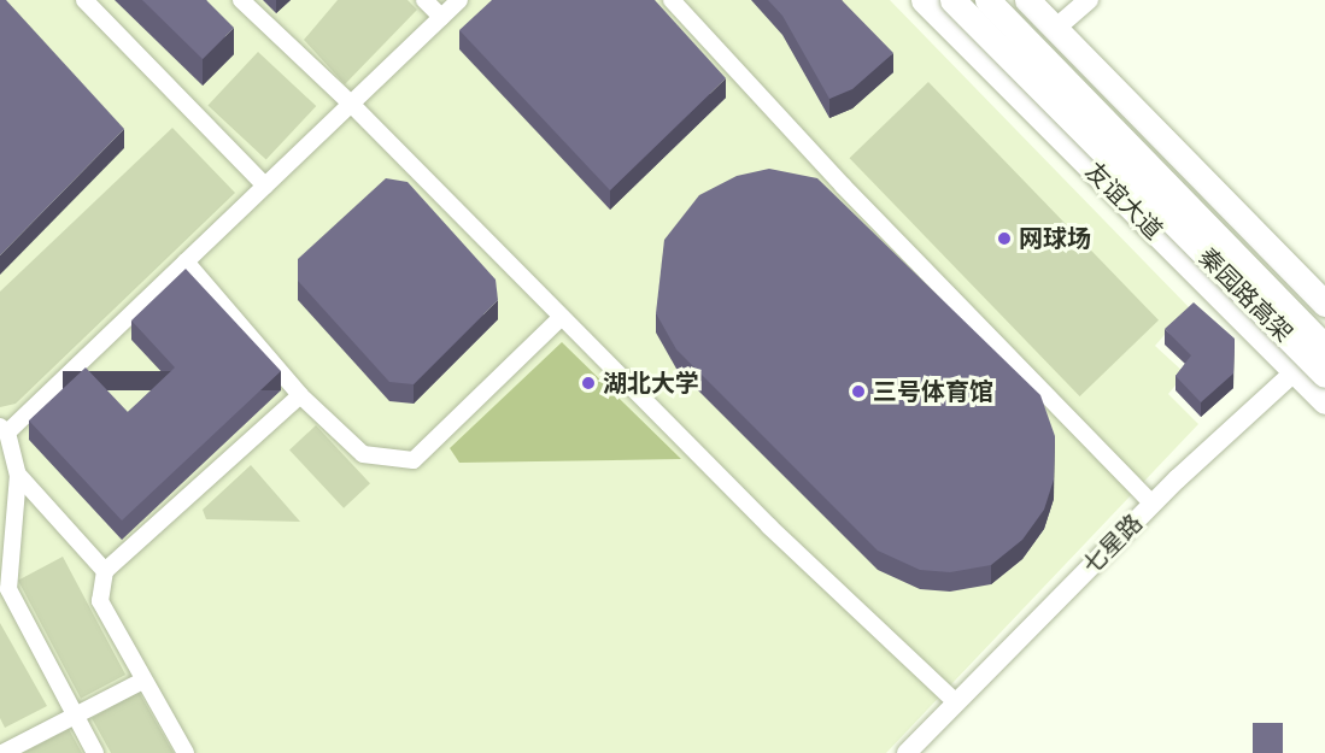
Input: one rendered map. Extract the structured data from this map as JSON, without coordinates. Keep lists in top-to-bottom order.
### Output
{
  "streets": {
    "main road": ["友谊大道", "秦园路高架"],
    "street": ["七星路"]
  },
  "crossings": [
    ["友谊大道", "七星路"],
    ["秦园路高架", "七星路"]
  ],
  "places": ["网球场", "湖北大学", "三号体育馆"]
}
